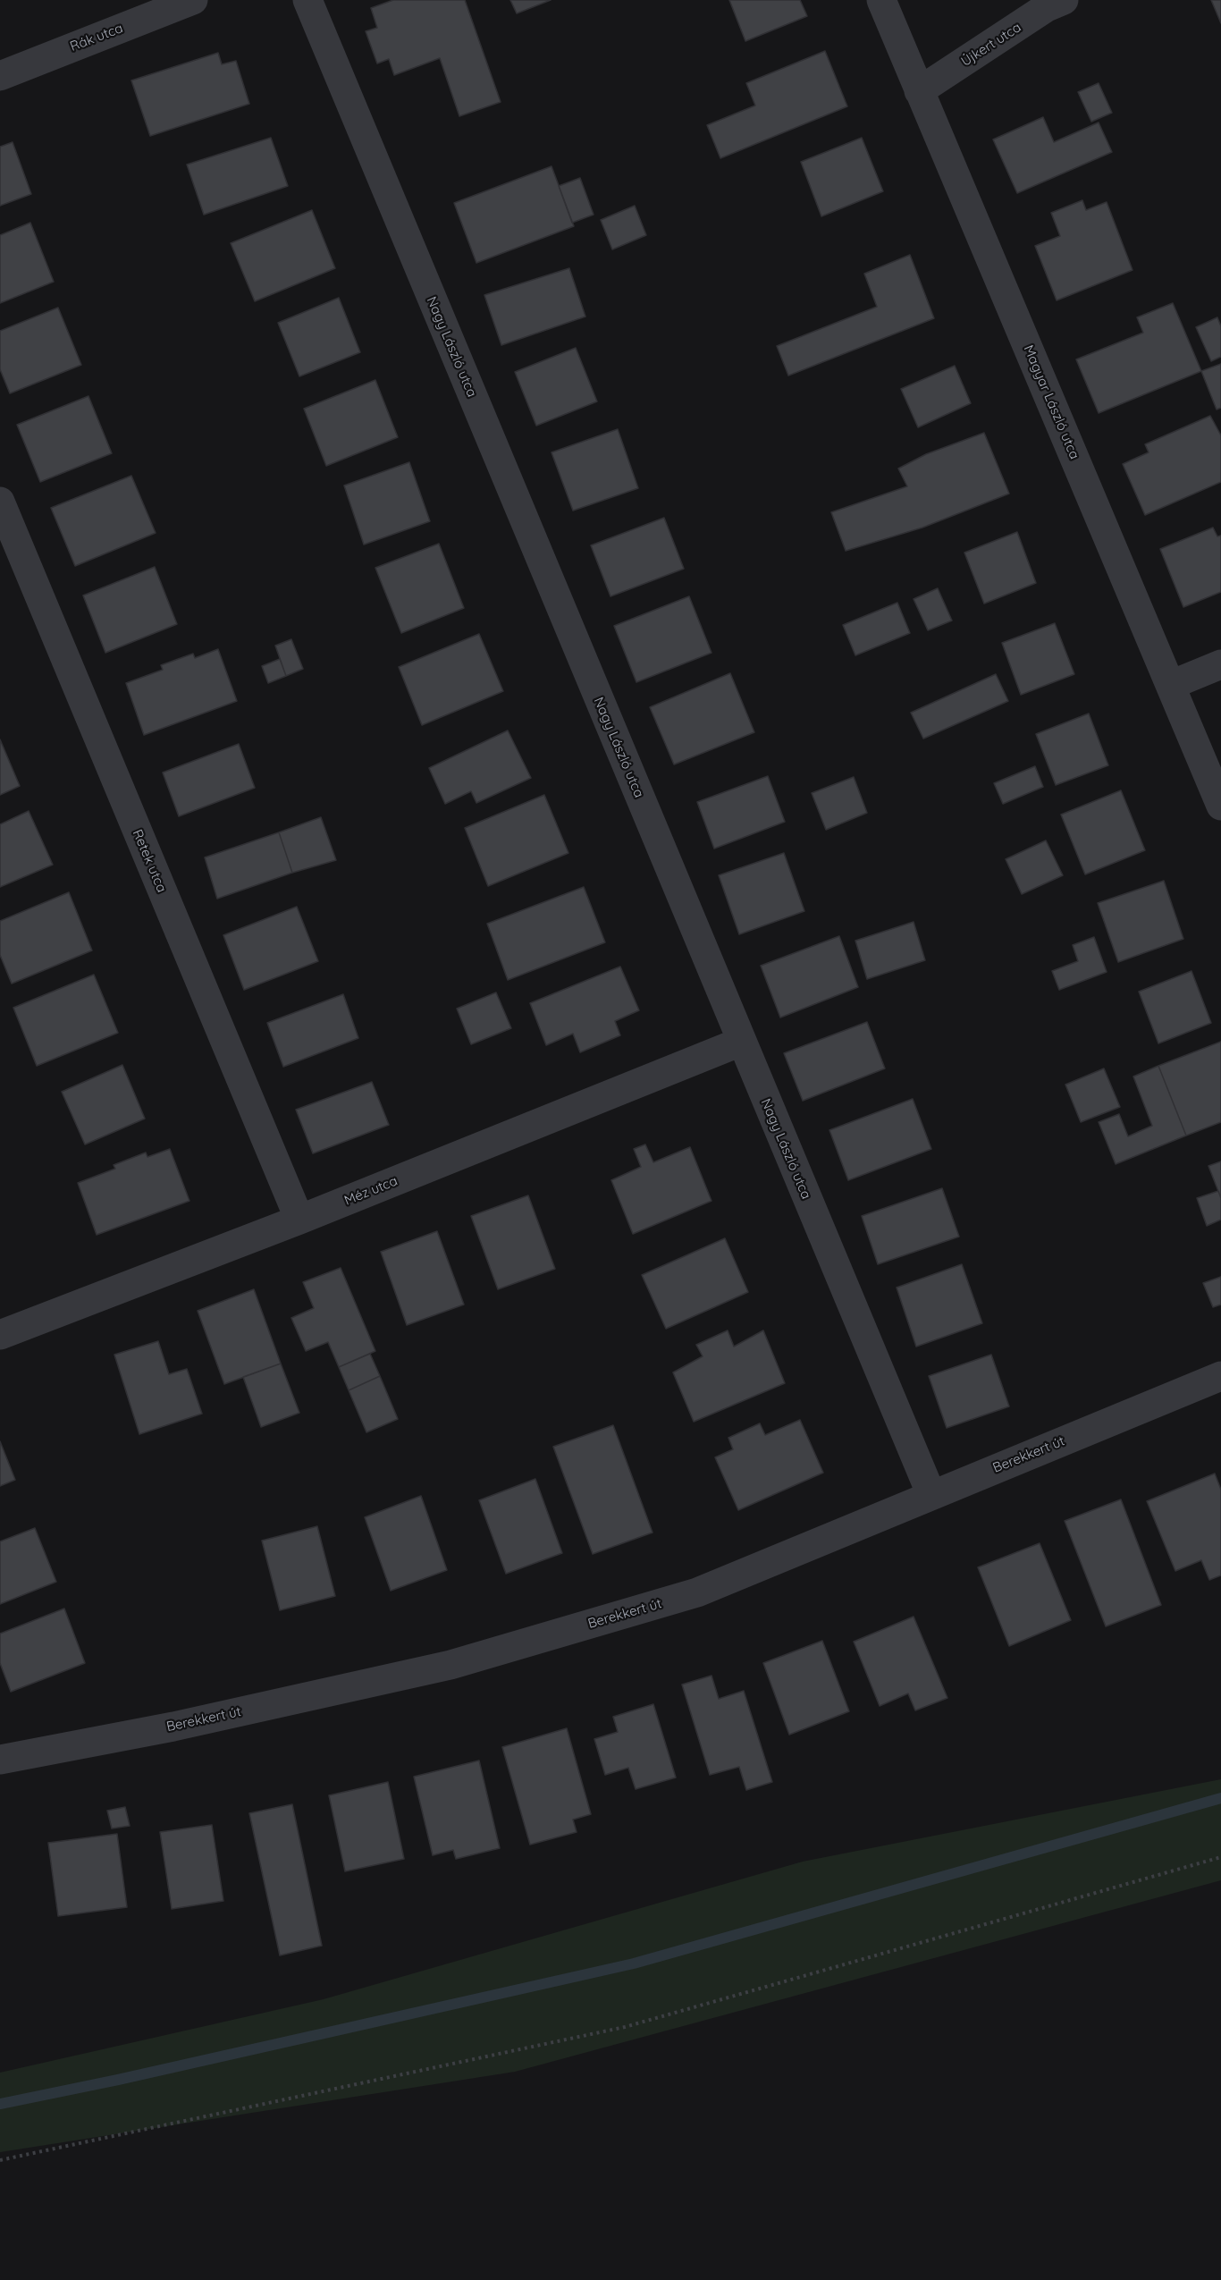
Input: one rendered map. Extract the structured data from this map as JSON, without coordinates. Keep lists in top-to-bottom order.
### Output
{
  "streets": {
    "street": [
      "Rák utca",
      "Újkert utca",
      "Nagy László utca",
      "Magyar László utca",
      "Retek utca",
      "Méz utca",
      "Berekkert út"
    ]
  },
  "crossings": [
    ["Újkert utca", "Magyar László utca"],
    ["Nagy László utca", "Méz utca"],
    ["Nagy László utca", "Berekkert út"],
    ["Retek utca", "Méz utca"]
  ]
}
